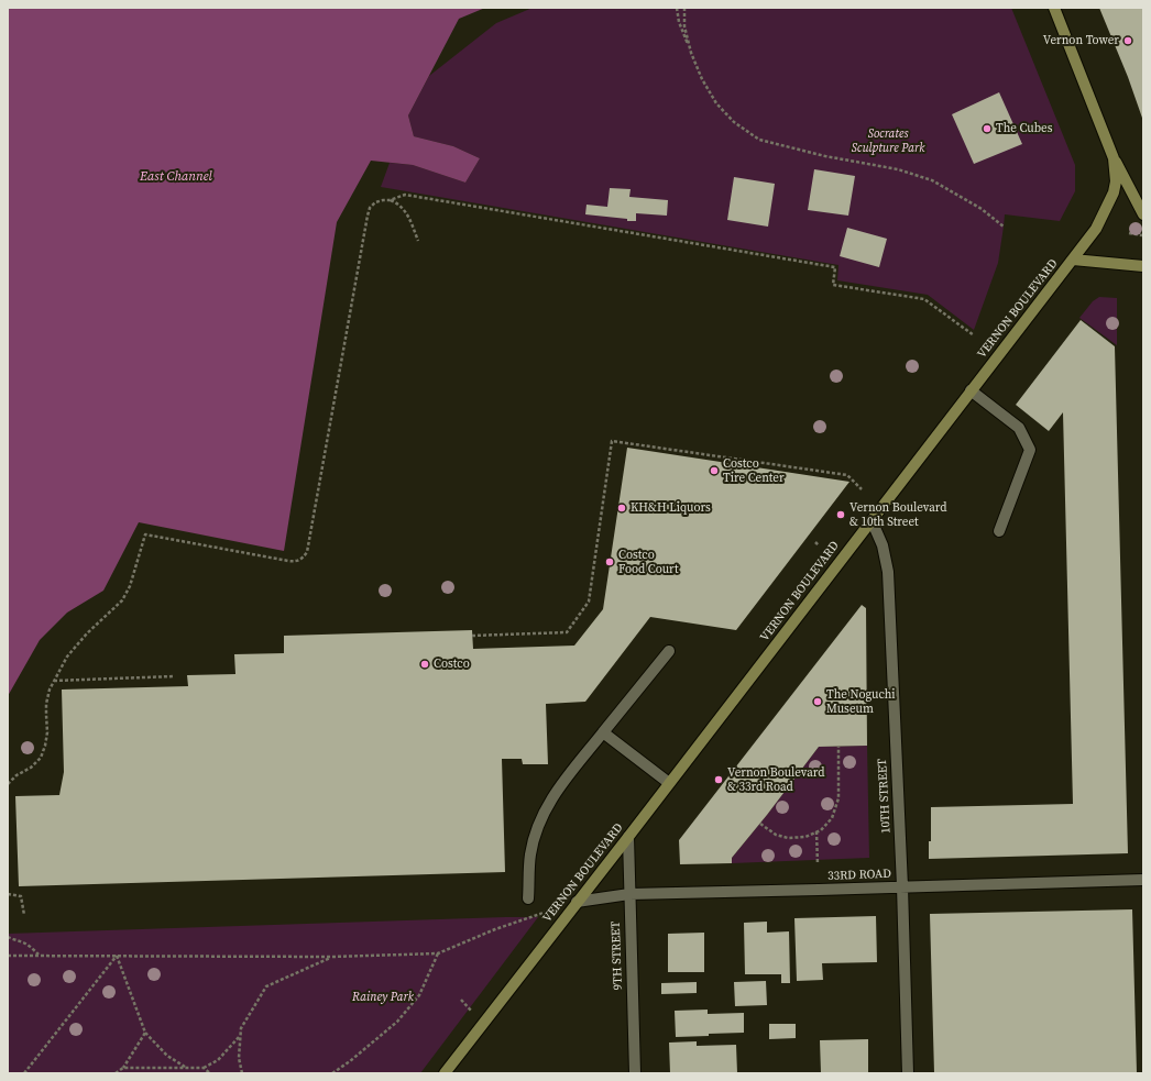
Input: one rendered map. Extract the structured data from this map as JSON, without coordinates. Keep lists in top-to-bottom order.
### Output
{
  "streets": {
    "main road": ["VERNON BOULEVARD"],
    "street": ["10TH STREET", "33RD ROAD", "9TH STREET"]
  },
  "crossings": [
    ["VERNON BOULEVARD", "10TH STREET"],
    ["VERNON BOULEVARD", "33RD ROAD"],
    ["VERNON BOULEVARD", "9TH STREET"],
    ["10TH STREET", "33RD ROAD"],
    ["33RD ROAD", "9TH STREET"]
  ],
  "water": ["East Channel"],
  "parks": ["Socrates Sculpture Park", "Rainey Park"],
  "places": [
    "Vernon Tower",
    "The Cubes",
    "Costco Tire Center",
    "KH&H Liquors",
    "Vernon Boulevard & 10th Street",
    "Costco Food Court",
    "Costco",
    "The Noguchi Museum",
    "Vernon Boulevard & 33rd Road"
  ]
}
